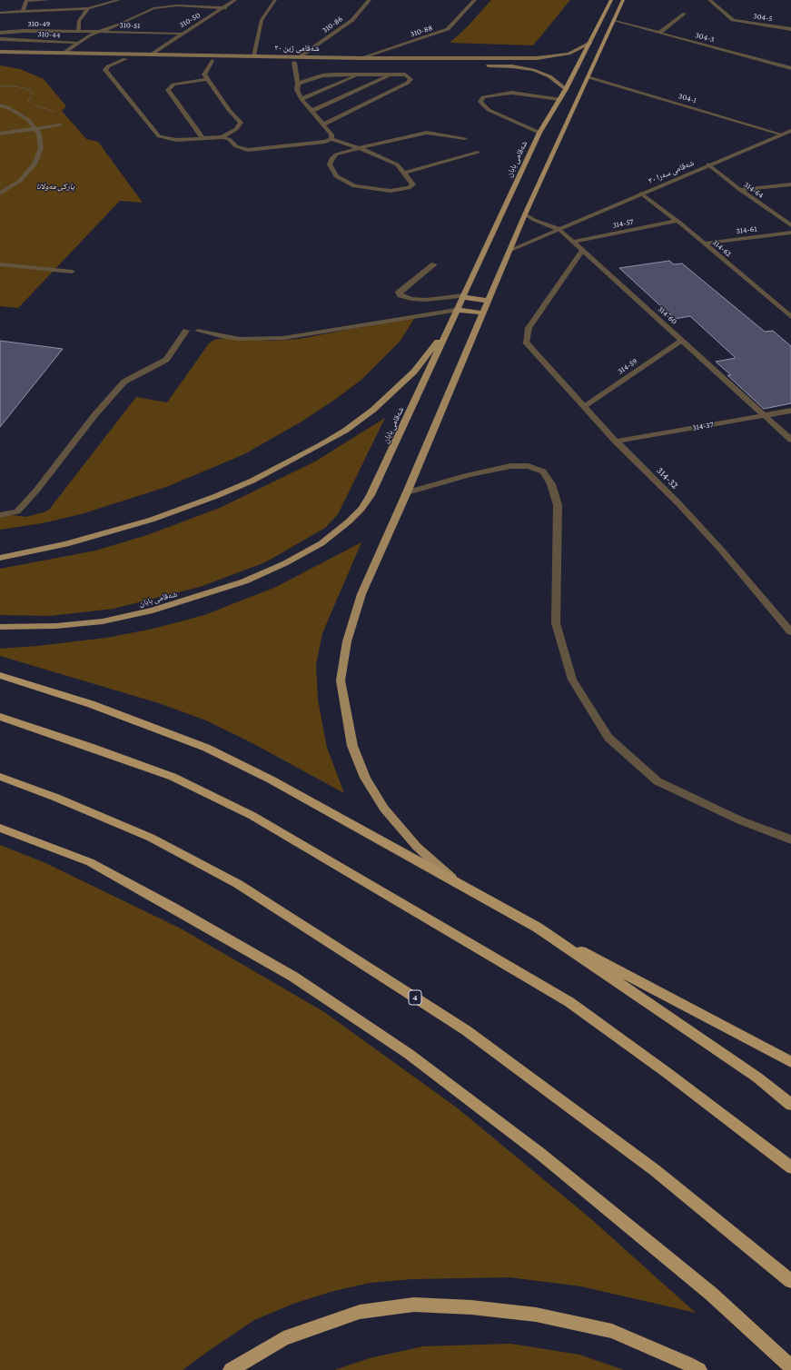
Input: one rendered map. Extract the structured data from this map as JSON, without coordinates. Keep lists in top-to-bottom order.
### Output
{
  "streets": {
    "highway": ["4"],
    "main road": ["شەقامی ژین ٢٠", "شەقامی بابان"],
    "street": [
      "304-5",
      "310-50",
      "310-49",
      "310-86",
      "310-51",
      "310-88",
      "310-44",
      "304-3",
      "304-1",
      "شەقامی سەرا ٣٠",
      "314-64",
      "314-57",
      "314-61",
      "314-62",
      "314-60",
      "314-59",
      "314-37",
      "314-32"
    ]
  },
  "crossings": [
    ["310-50", "310-51"],
    ["310-50", "شەقامی ژین ٢٠"],
    ["310-49", "310-51"],
    ["310-86", "شەقامی ژین ٢٠"],
    ["310-88", "شەقامی ژین ٢٠"],
    ["شەقامی ژین ٢٠", "شەقامی بابان"],
    ["304-1", "شەقامی سەرا ٣٠"],
    ["شەقامی سەرا ٣٠", "314-64"],
    ["شەقامی سەرا ٣٠", "314-62"],
    ["شەقامی سەرا ٣٠", "314-60"],
    ["314-57", "314-62"],
    ["314-57", "314-60"],
    ["314-61", "314-62"],
    ["314-60", "314-59"],
    ["314-60", "314-37"],
    ["314-60", "314-32"],
    ["314-59", "314-32"],
    ["314-37", "314-32"]
  ],
  "parks": ["پارکی مەولانا"]
}
